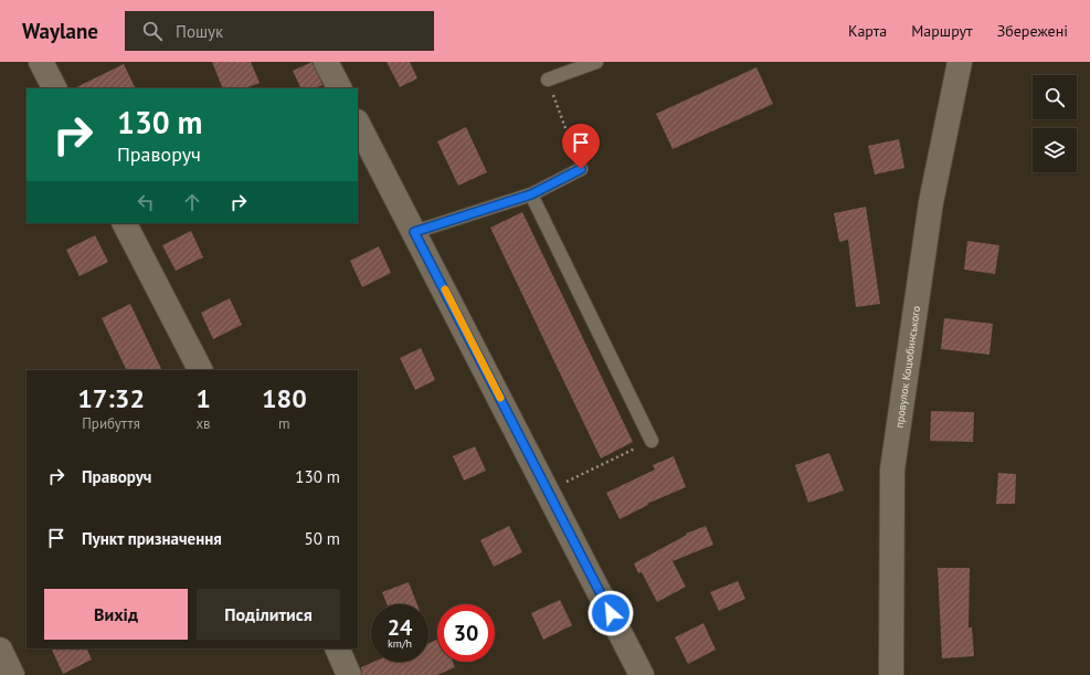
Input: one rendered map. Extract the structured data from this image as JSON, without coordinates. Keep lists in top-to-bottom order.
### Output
{
  "streets": {
    "street": ["провулок Коцюбинського"]
  },
  "page": {
    "header": "Waylane",
    "search": "Пошук",
    "nav": ["Карта", "Маршрут", "Збережені"],
    "turn": ["130 m", "Праворуч"],
    "eta": [
      "17:32",
      "Прибуття",
      "1",
      "хв",
      "180",
      "m"
    ],
    "list": [
      {
        "name": "Праворуч",
        "value": "130 m"
      },
      {
        "name": "Пункт призначення",
        "value": "50 m"
      }
    ],
    "buttons": ["Вихід", "Поділитися"],
    "speed": "24 km/h",
    "limit": "30"
  }
}
